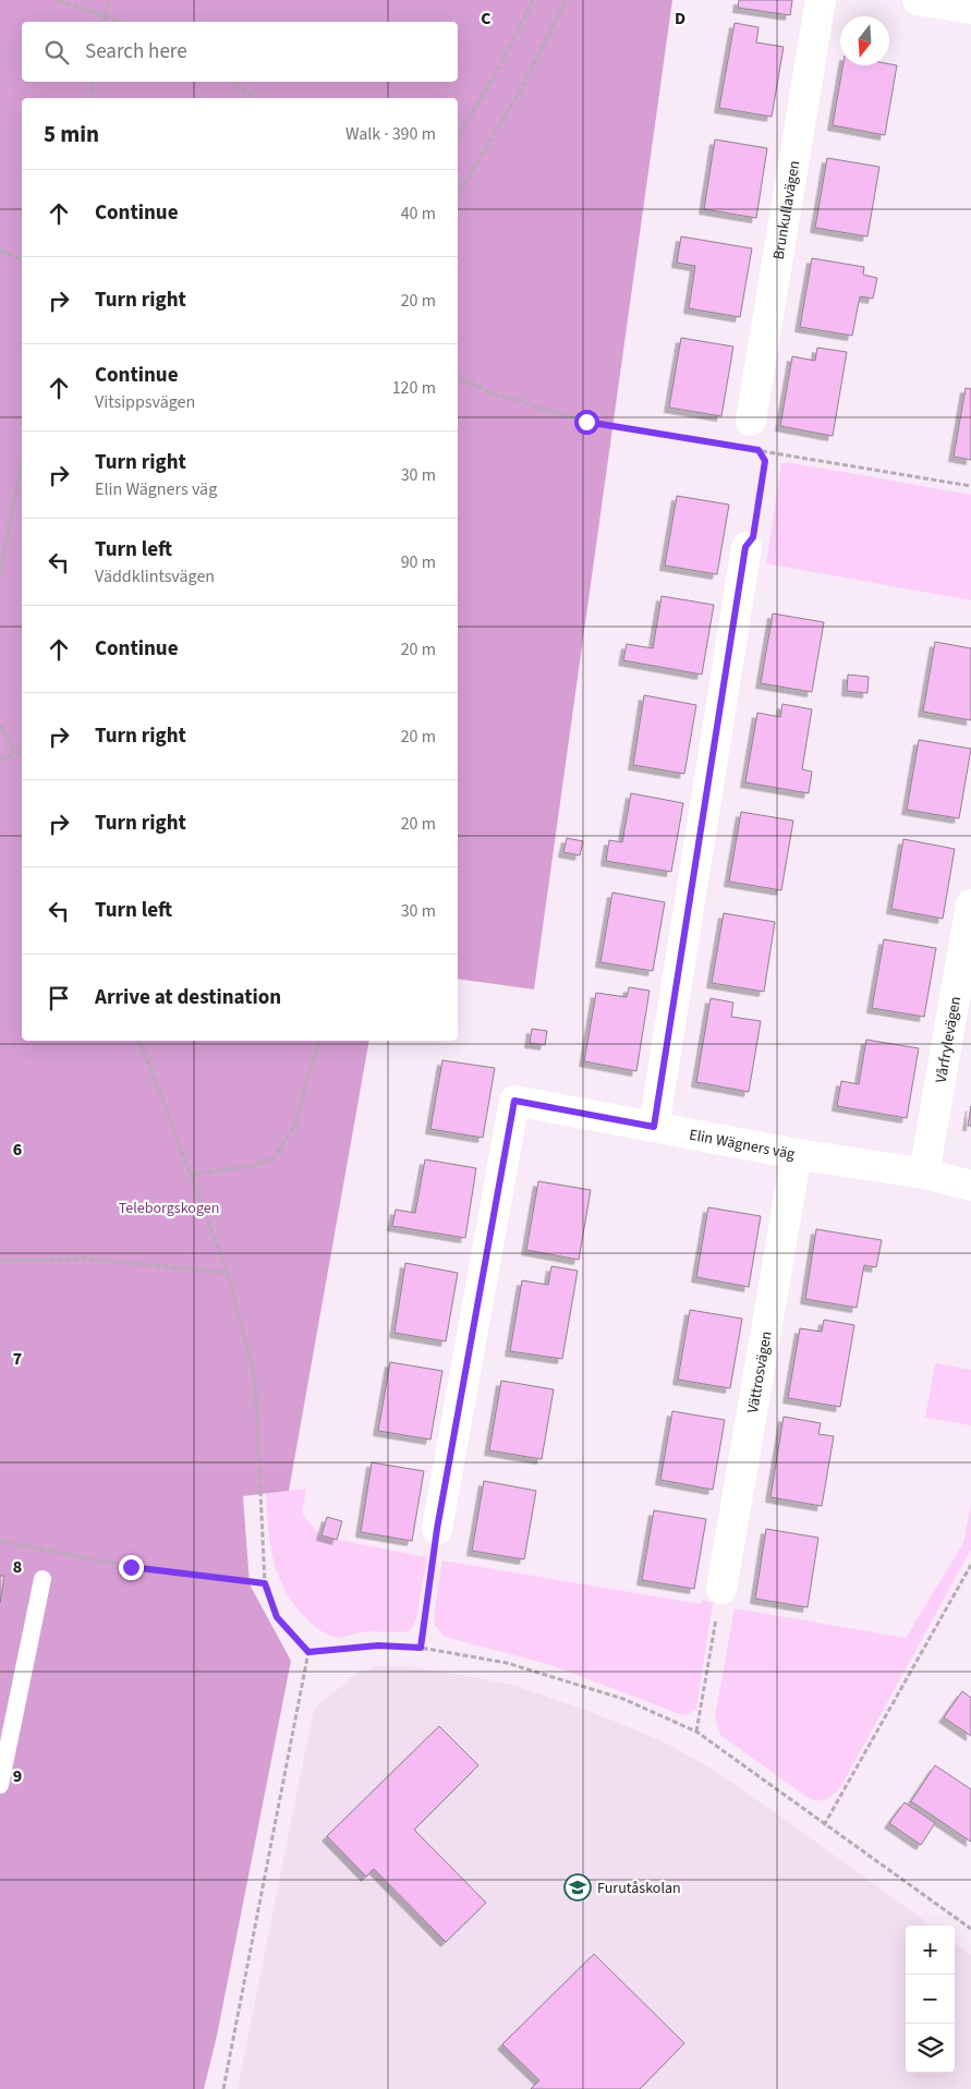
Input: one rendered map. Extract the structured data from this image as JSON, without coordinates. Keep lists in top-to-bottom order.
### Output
{
  "streets": {
    "street": [
      "Brunkullavägen",
      "Vårfrylevägen",
      "Elin Wägners väg",
      "Vättrosvägen"
    ]
  },
  "crossings": [
    ["Vårfrylevägen", "Elin Wägners väg"],
    ["Elin Wägners väg", "Vättrosvägen"]
  ],
  "parks": ["Teleborgskogen"],
  "places": {
    "school or university": ["Furutåskolan"]
  },
  "north": "bottom",
  "page": {
    "search": "Search here",
    "heading": ["5 min", "Walk · 390 m"],
    "list": [
      ["Continue", "40 m"],
      ["Turn right", "20 m"],
      ["Continue", "Vitsippsvägen", "120 m"],
      ["Turn right", "Elin Wägners väg", "30 m"],
      ["Turn left", "Väddklintsvägen", "90 m"],
      ["Continue", "20 m"],
      ["Turn right", "20 m"],
      ["Turn right", "20 m"],
      ["Turn left", "30 m"],
      "Arrive at destination"
    ],
    "map_buttons": ["+", "−"]
  },
  "grid": {
    "columns": ["C", "D"],
    "rows": [
      "6",
      "7",
      "8",
      "9"
    ]
  }
}
